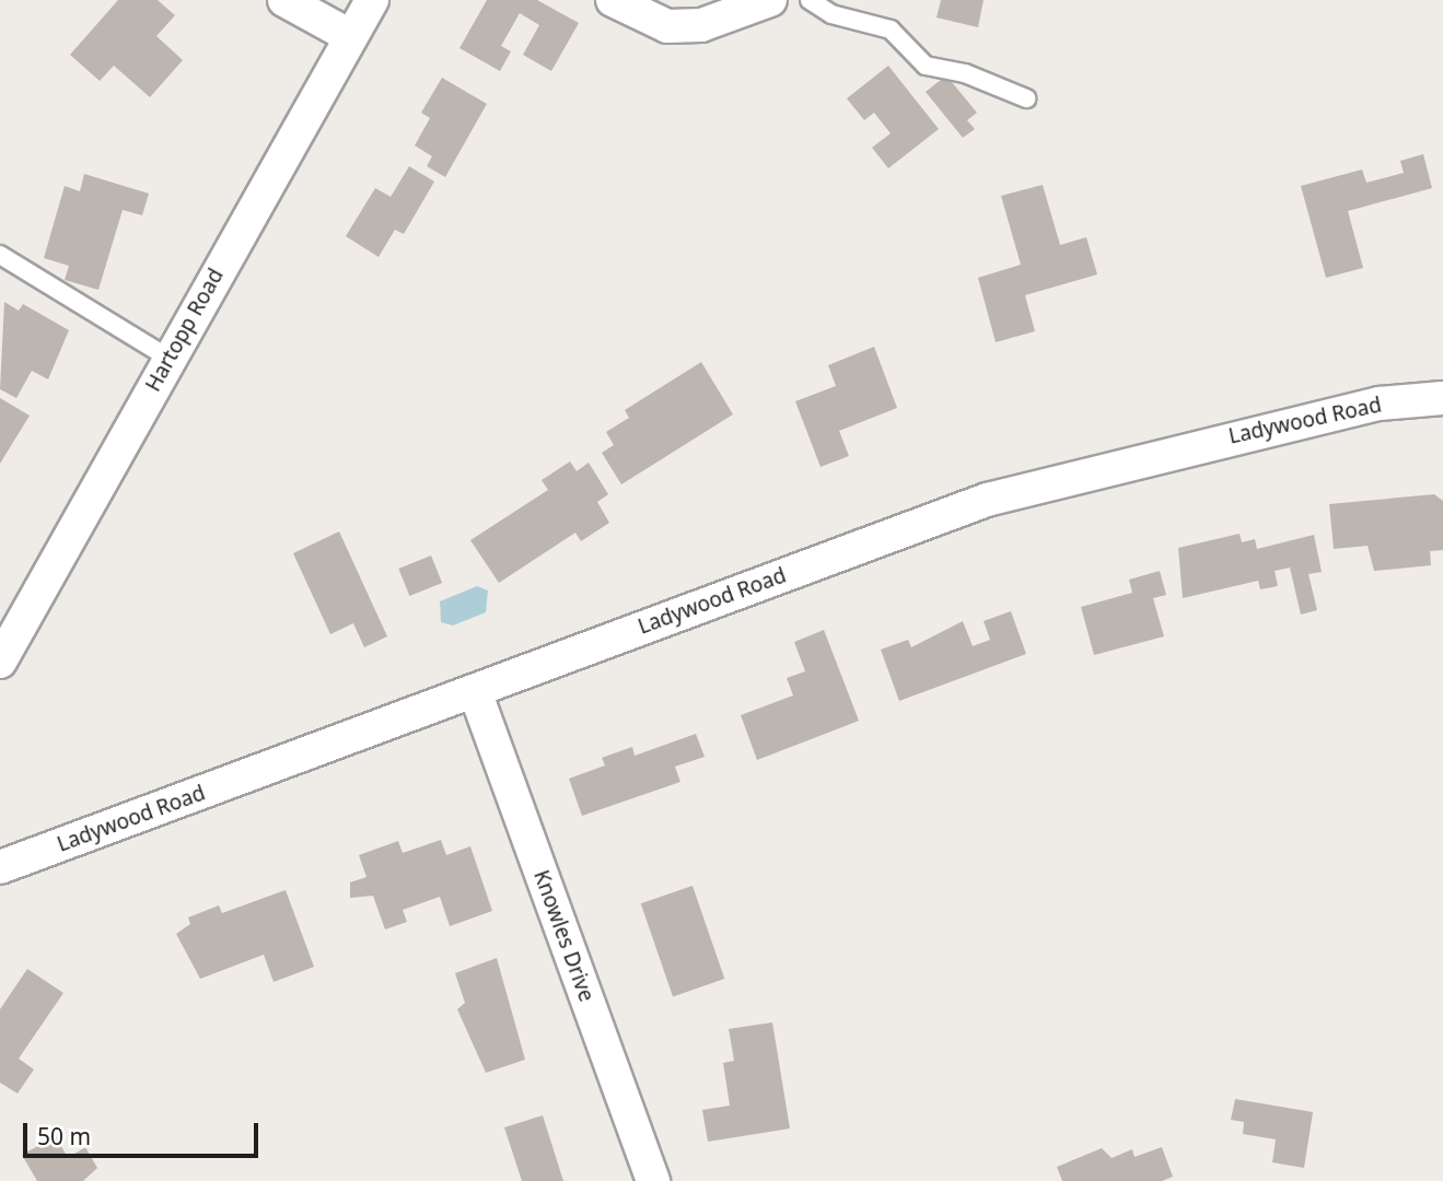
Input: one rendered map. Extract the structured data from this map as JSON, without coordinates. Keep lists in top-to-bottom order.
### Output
{
  "streets": {
    "street": ["Hartopp Road", "Ladywood Road", "Knowles Drive"]
  },
  "crossings": [
    ["Ladywood Road", "Knowles Drive"]
  ],
  "scale_bar": "50 m"
}
